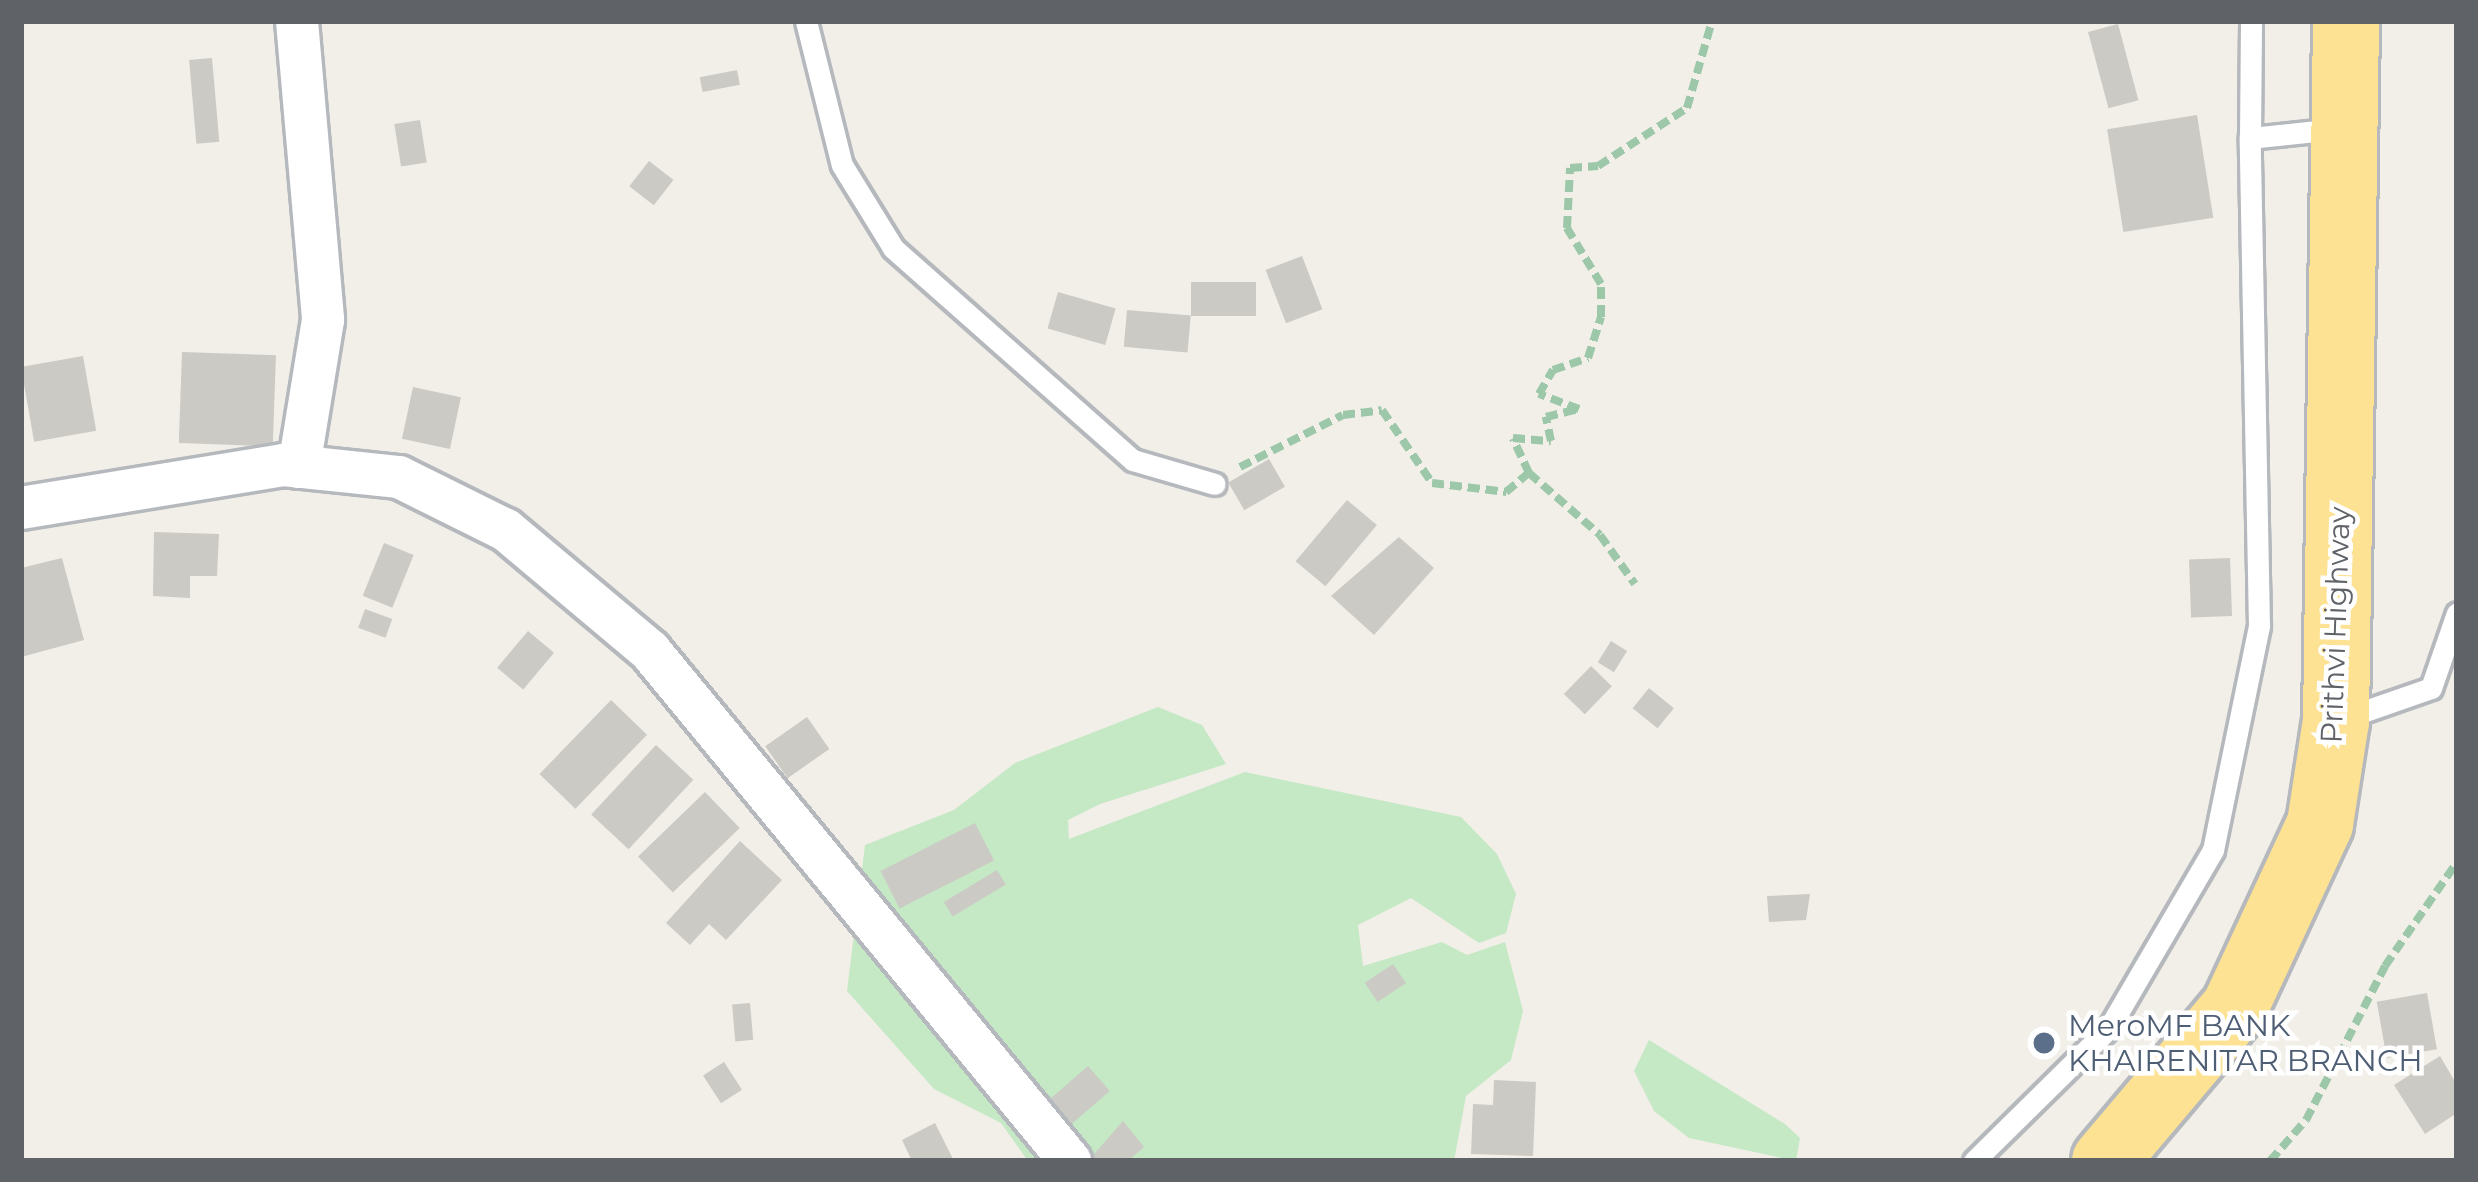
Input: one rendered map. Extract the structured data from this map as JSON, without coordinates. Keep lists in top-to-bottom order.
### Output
{
  "streets": {
    "highway": ["Prithvi Highway"]
  },
  "places": ["MeroMF BANK KHAIRENITAR BRANCH"]
}
